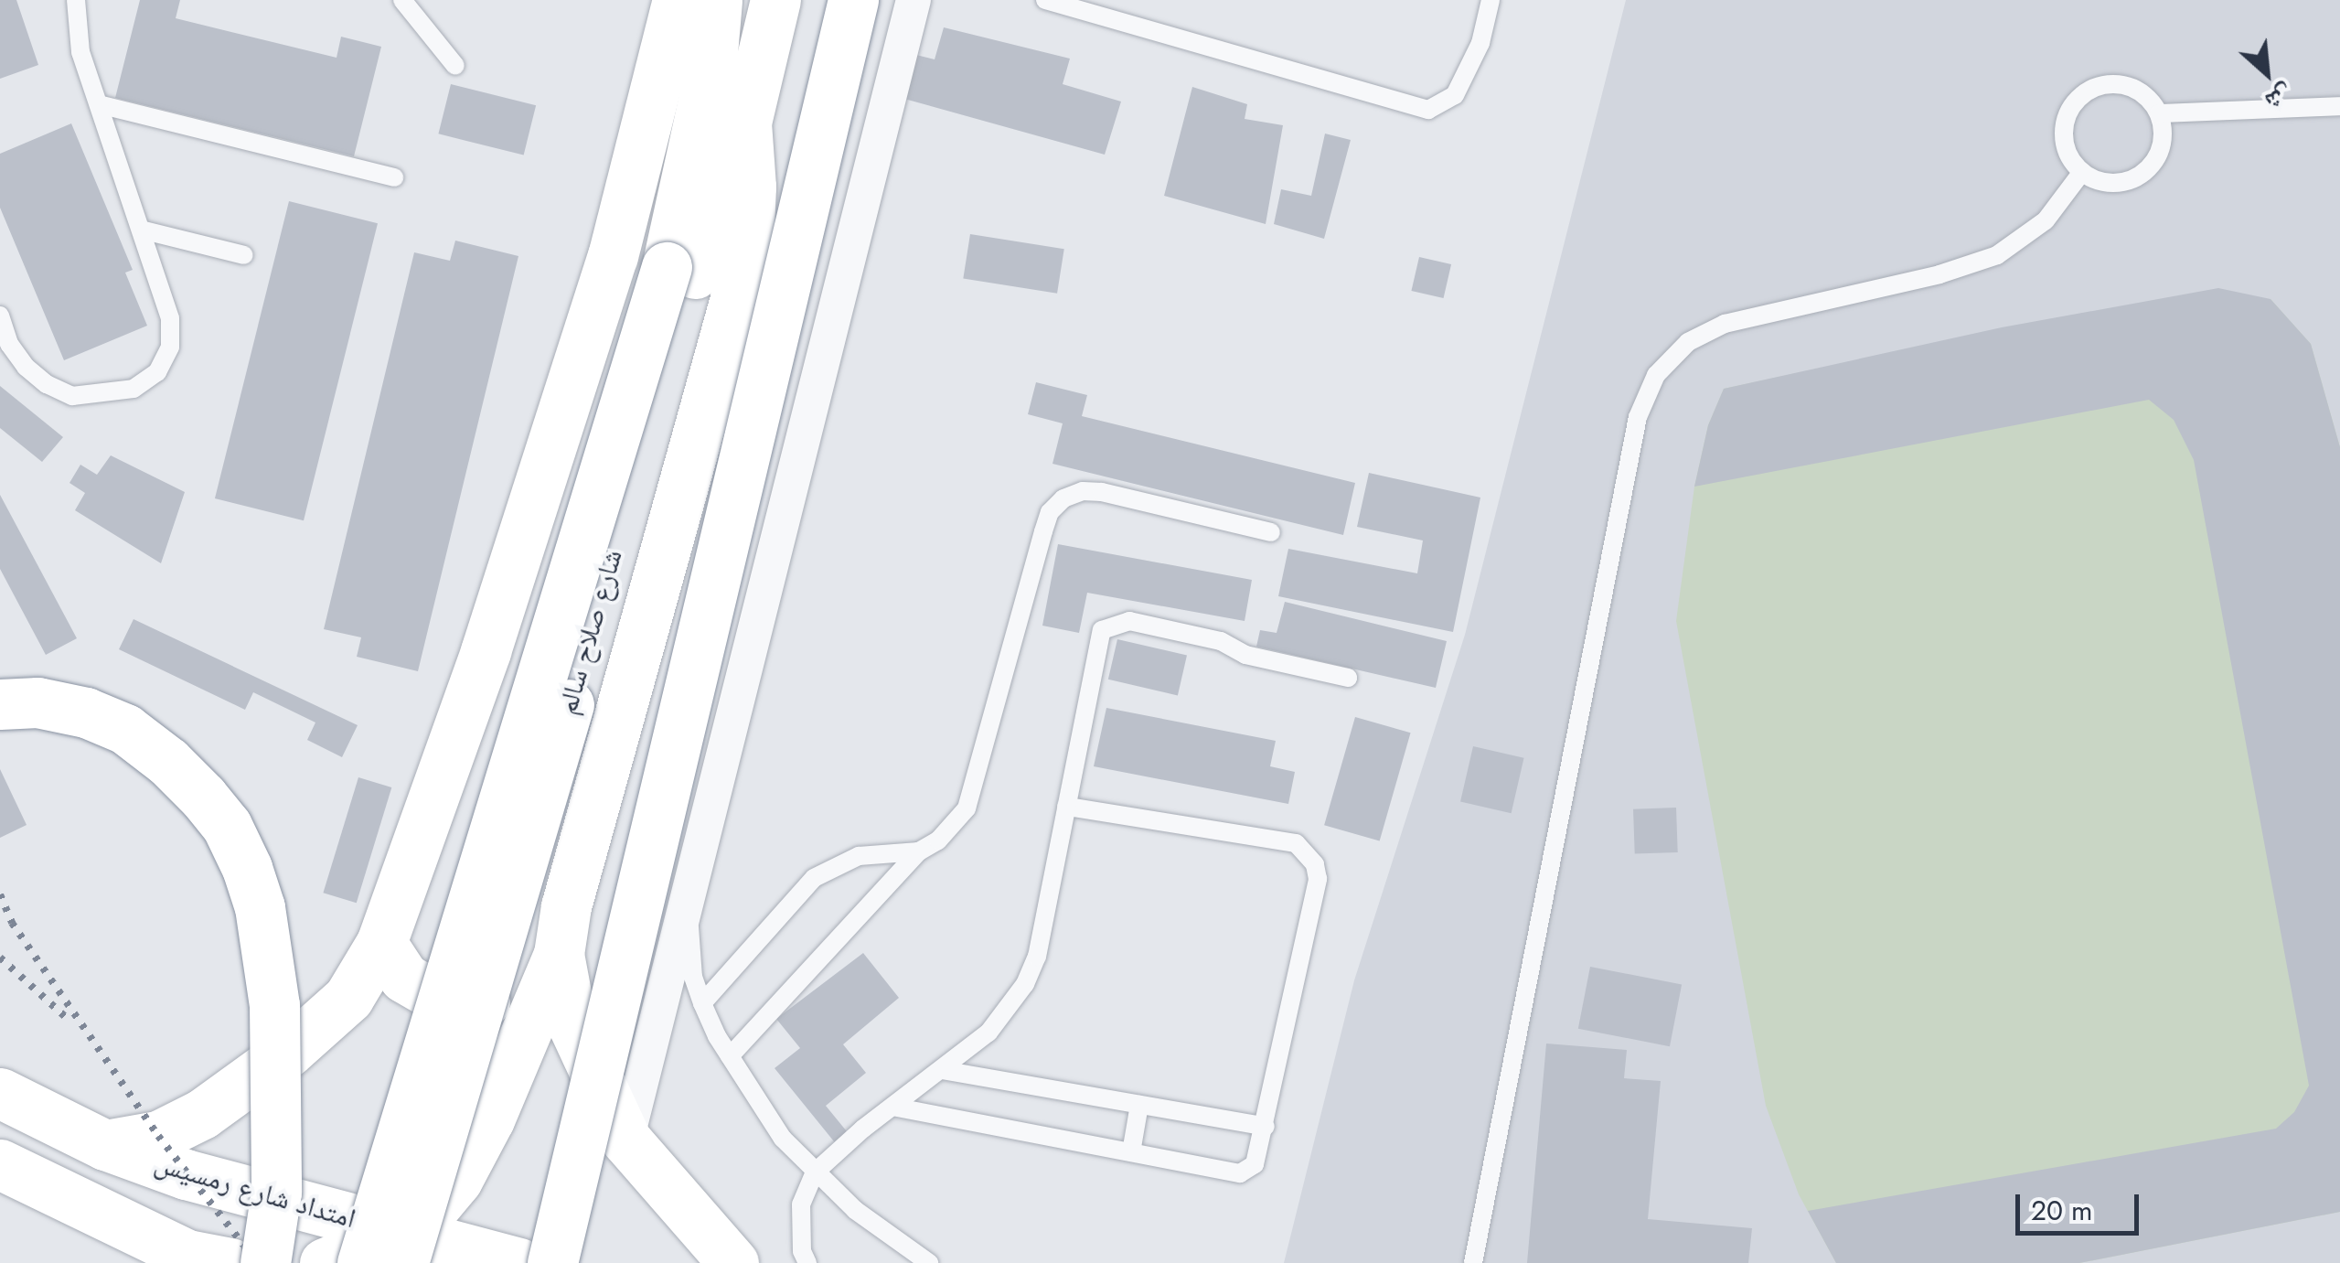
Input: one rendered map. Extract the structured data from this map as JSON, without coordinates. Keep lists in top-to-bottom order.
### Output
{
  "streets": {
    "main road": ["شارع صلاح سالم", "امتداد شارع رمسيس"]
  },
  "crossings": [
    ["شارع صلاح سالم", "امتداد شارع رمسيس"]
  ],
  "scale_bar": "20 m",
  "north": "bottom right"
}
